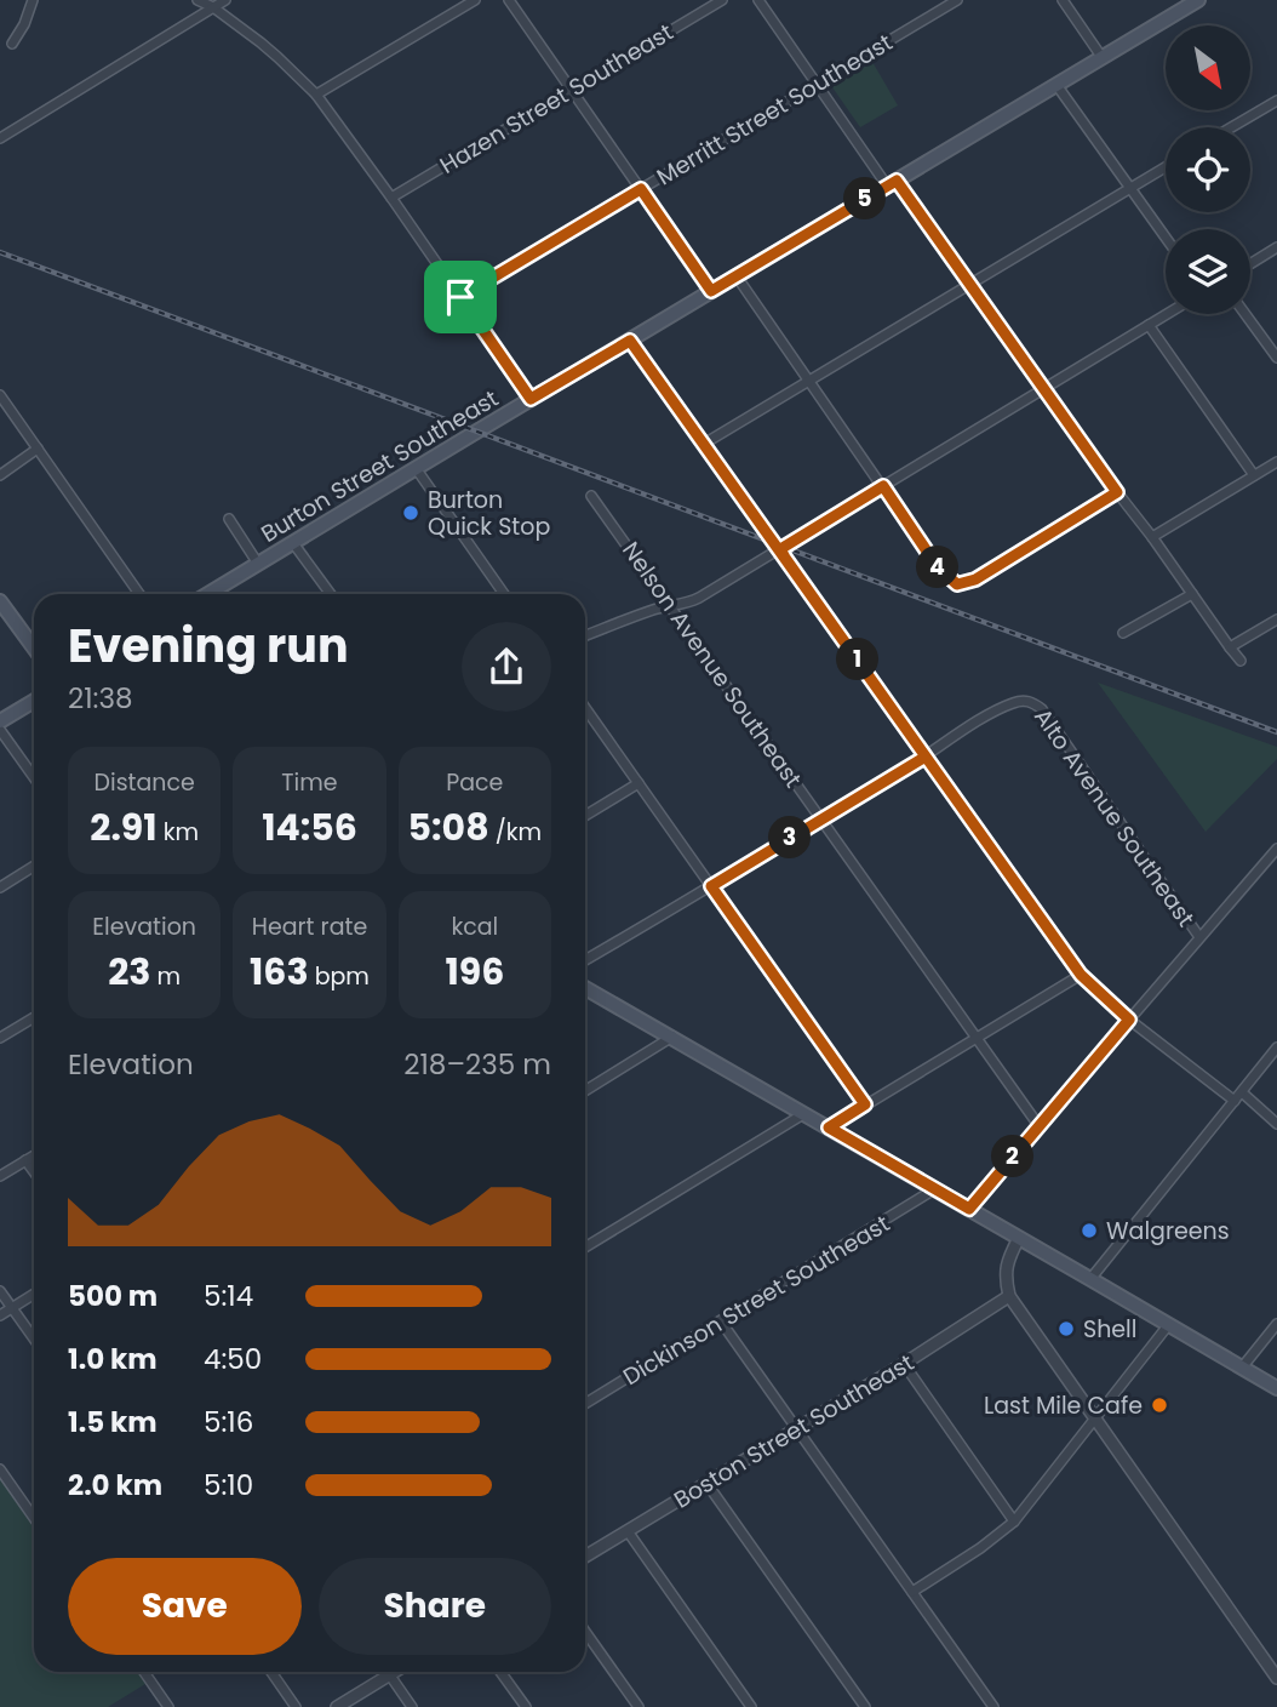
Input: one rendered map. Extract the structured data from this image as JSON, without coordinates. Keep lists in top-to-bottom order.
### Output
{
  "streets": {
    "main road": ["Burton Street Southeast"],
    "street": [
      "Hazen Street Southeast",
      "Merritt Street Southeast",
      "Nelson Avenue Southeast",
      "Alto Avenue Southeast",
      "Dickinson Street Southeast",
      "Boston Street Southeast"
    ]
  },
  "places": [
    "Burton Quick Stop",
    "Walgreens",
    "Shell",
    "Last Mile Cafe"
  ],
  "north": "bottom right",
  "page": {
    "pins": [
      "5",
      "4",
      "1",
      "3",
      "2"
    ],
    "heading": ["Evening run", "21:38"],
    "stats": [
      ["Distance", "2.91 km"],
      ["Time", "14:56"],
      ["Pace", "5:08 /km"],
      ["Elevation", "23 m"],
      ["Heart rate", "163 bpm"],
      ["kcal", "196"]
    ],
    "chart": ["Elevation", "218–235 m"],
    "list": [
      {
        "name": "500 m",
        "note": "5:14"
      },
      {
        "name": "1.0 km",
        "note": "4:50"
      },
      {
        "name": "1.5 km",
        "note": "5:16"
      },
      {
        "name": "2.0 km",
        "note": "5:10"
      }
    ],
    "buttons": ["Save", "Share"]
  }
}
